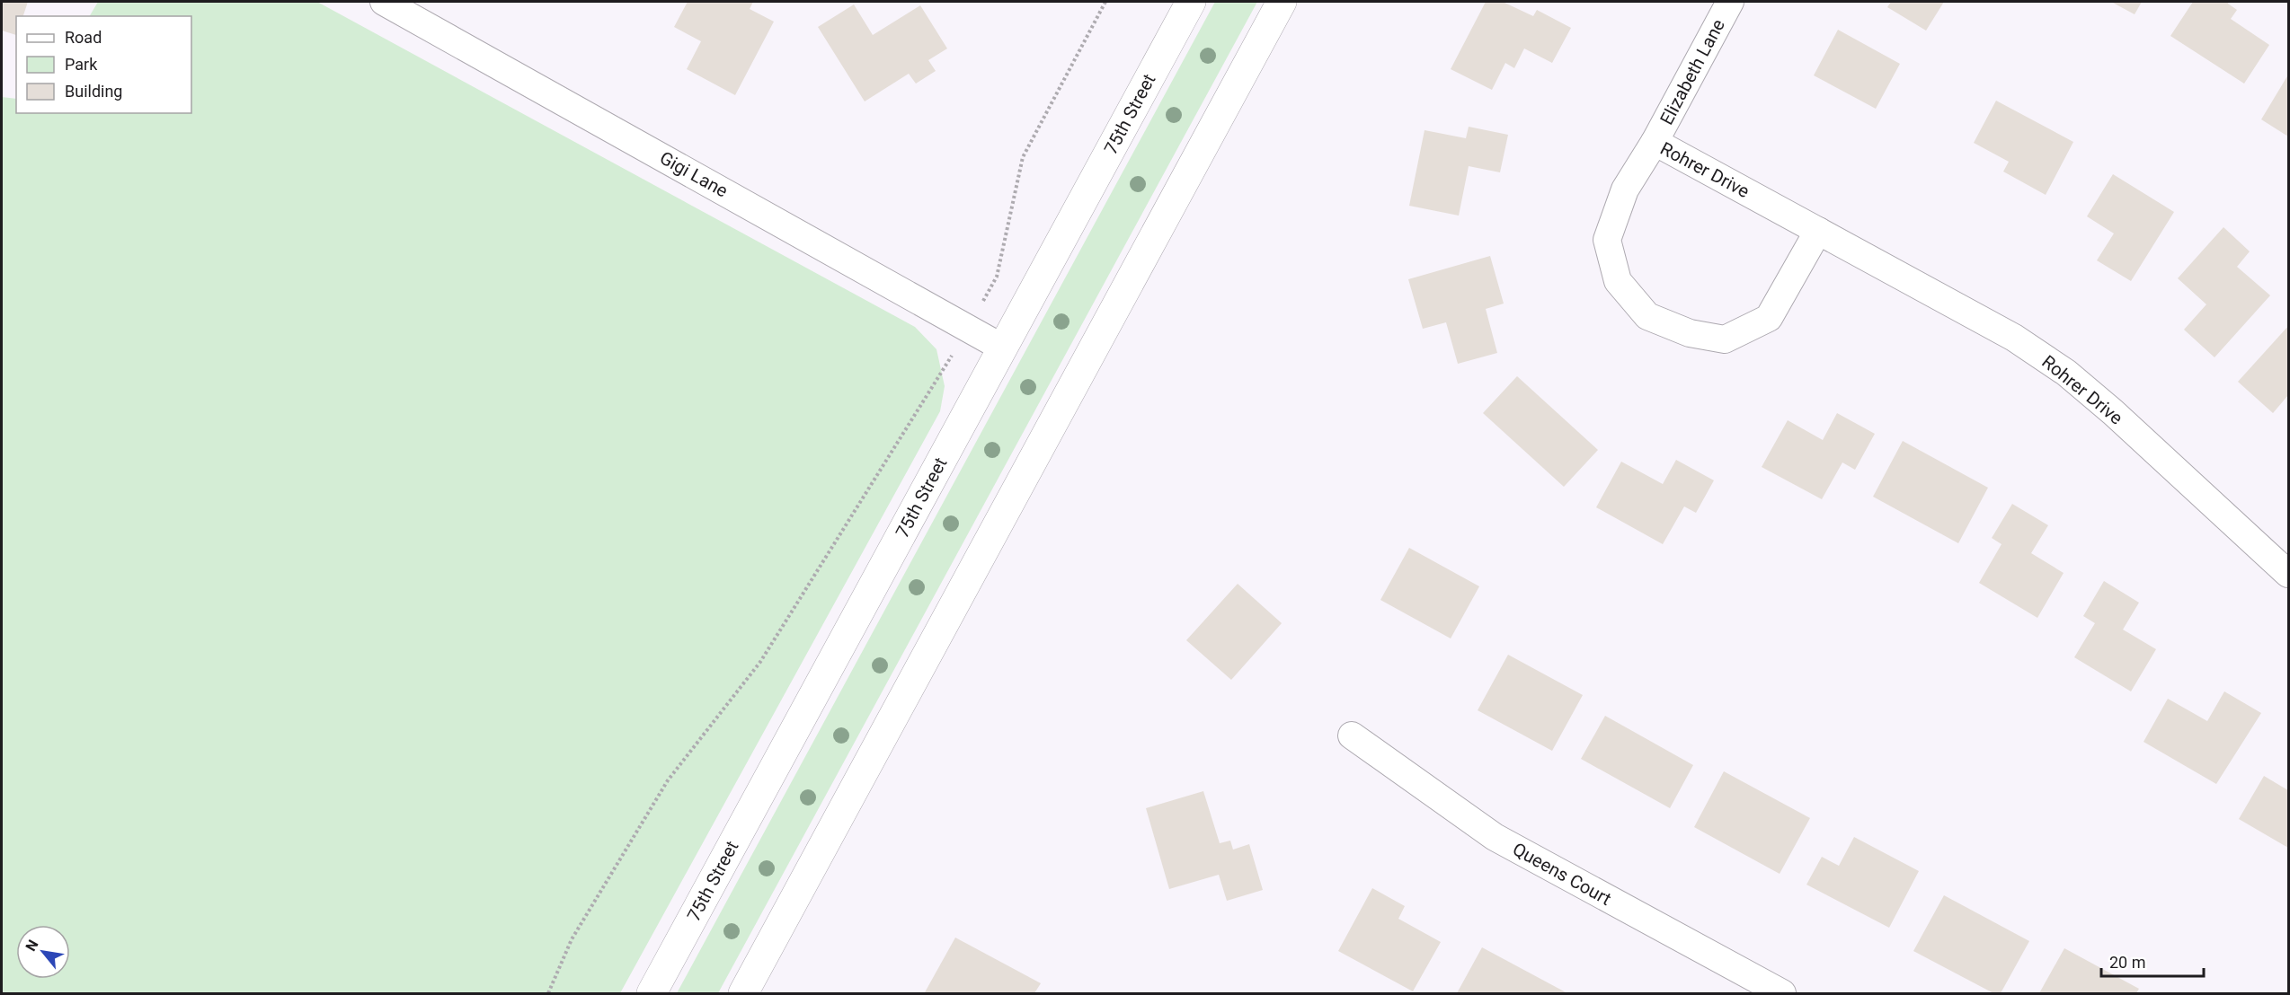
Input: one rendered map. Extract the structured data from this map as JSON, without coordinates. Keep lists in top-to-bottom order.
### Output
{
  "streets": {
    "main road": ["75th Street"],
    "street": [
      "Elizabeth Lane",
      "Rohrer Drive",
      "Gigi Lane",
      "Queens Court"
    ]
  },
  "crossings": [
    ["Elizabeth Lane", "Rohrer Drive"],
    ["75th Street", "Gigi Lane"]
  ],
  "legend": ["Road", "Park", "Building"],
  "scale_bar": "20 m",
  "north": "top left"
}
